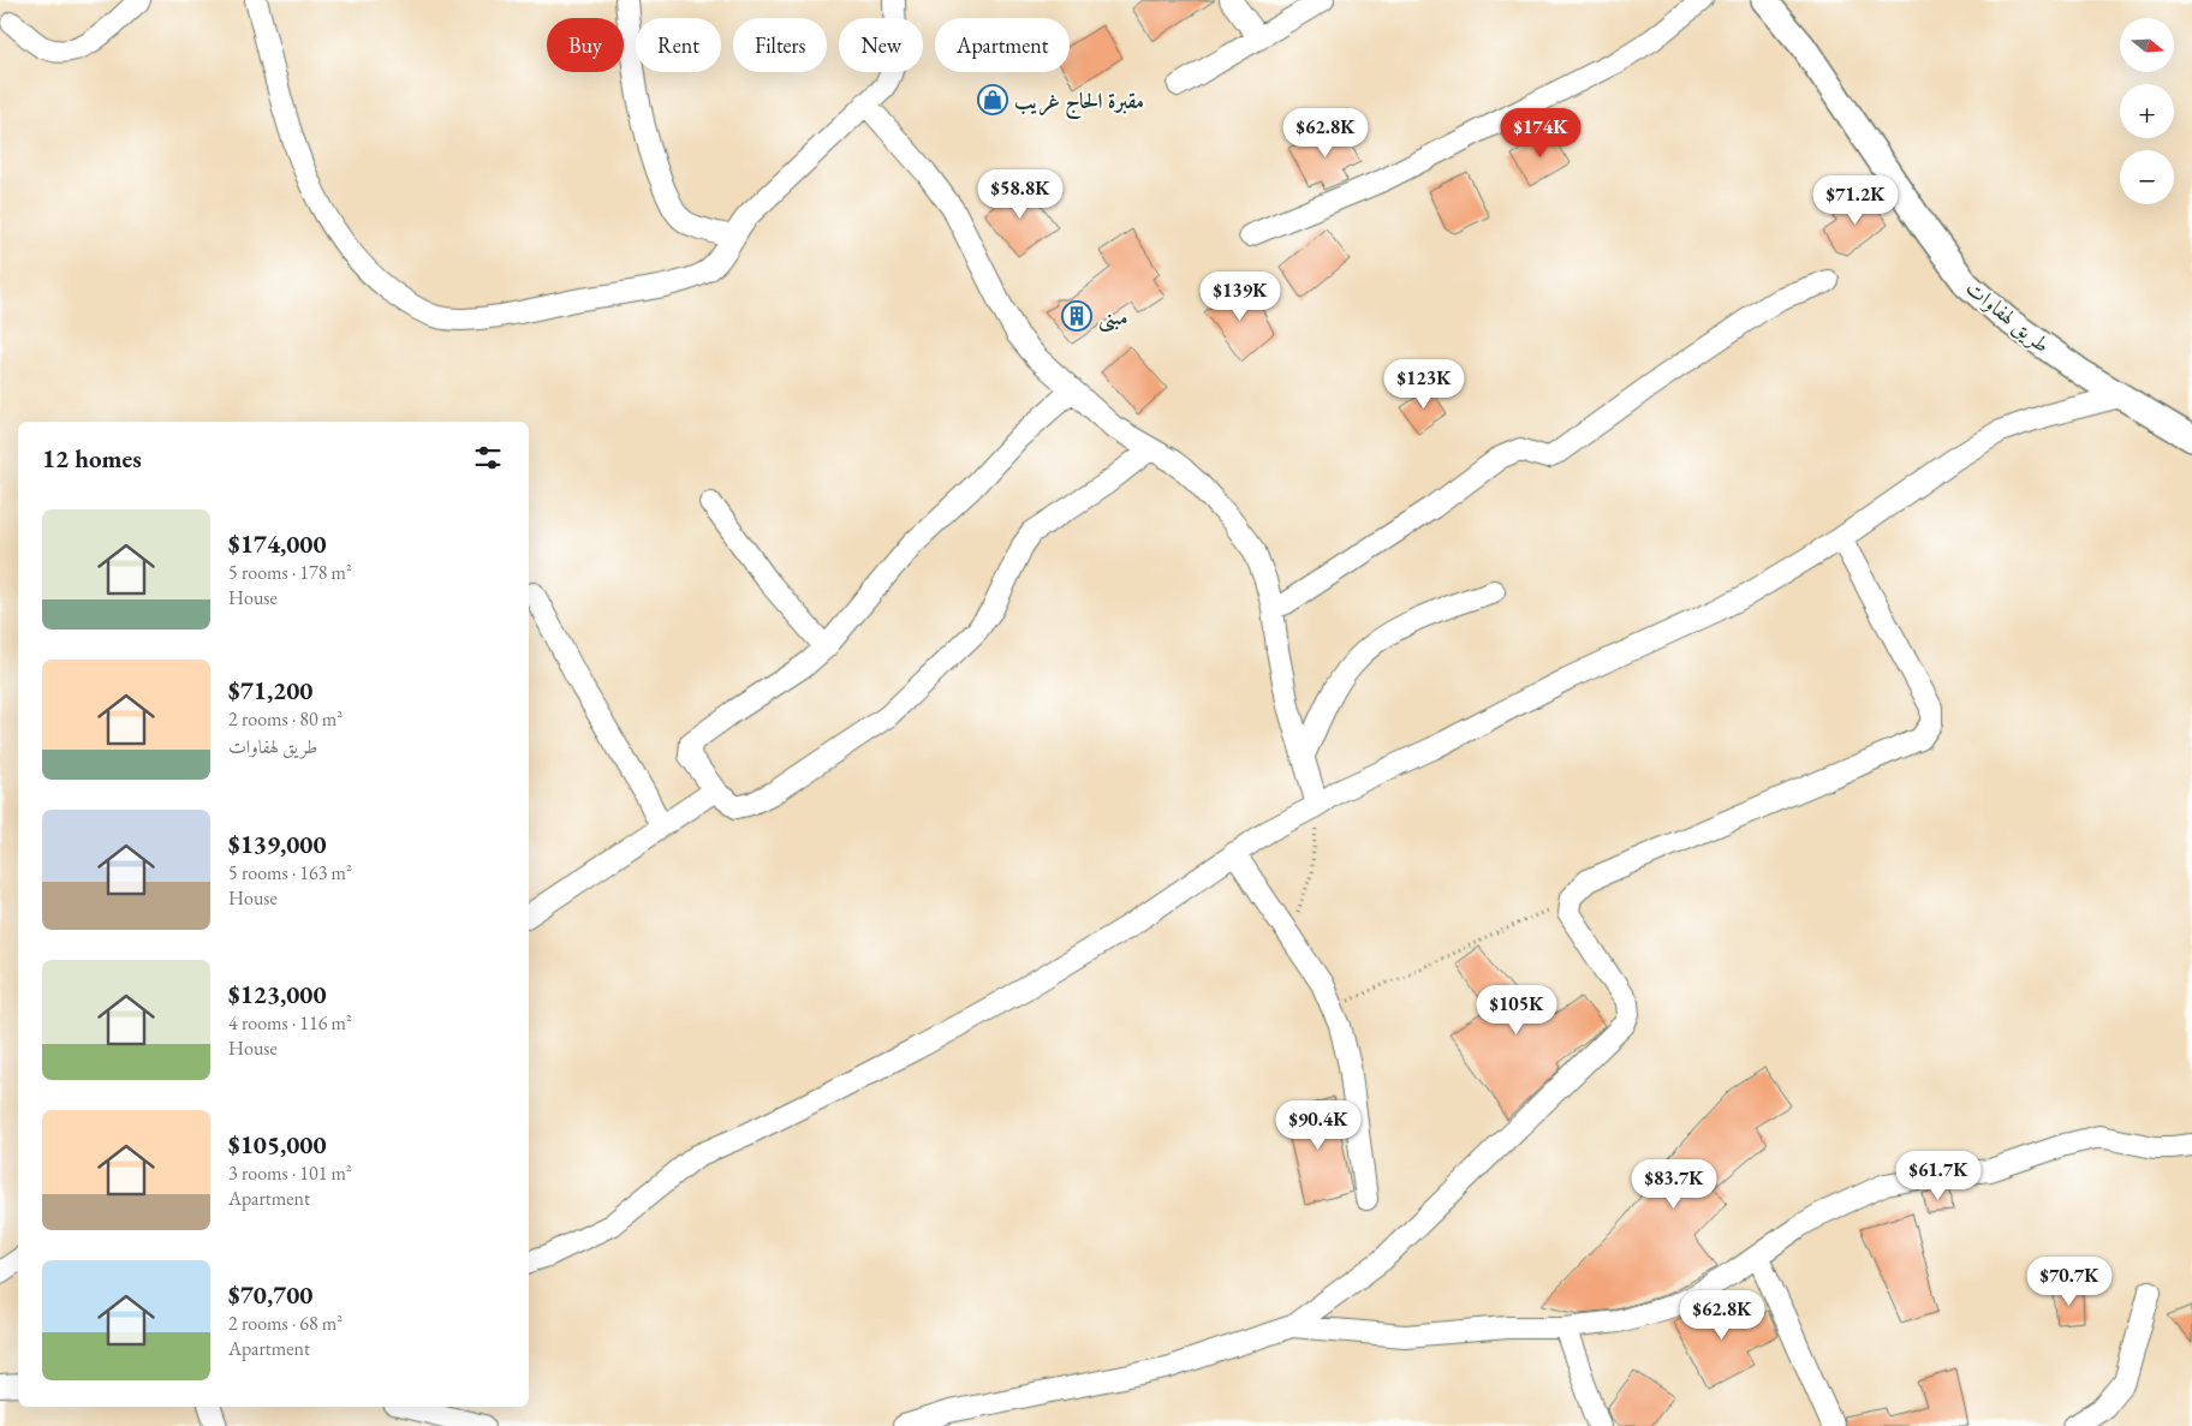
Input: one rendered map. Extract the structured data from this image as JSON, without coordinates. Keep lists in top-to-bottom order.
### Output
{
  "streets": {
    "street": ["طريق لهفاوات"]
  },
  "places": {
    "shop": ["مقبرة الحاج غريب"],
    "building": ["مبنى"]
  },
  "north": "right",
  "page": {
    "map_buttons": ["+", "−"],
    "chip": [
      "Buy",
      "Rent",
      "Filters",
      "New",
      "Apartment"
    ],
    "price": [
      "$62.8K",
      "$174K",
      "$58.8K",
      "$71.2K",
      "$139K",
      "$123K",
      "$105K",
      "$90.4K",
      "$61.7K",
      "$83.7K",
      "$70.7K",
      "$62.8K"
    ],
    "heading": "12 homes",
    "list": [
      {
        "name": "$174,000",
        "note": "5 rooms · 178 m² · House"
      },
      {
        "name": "$71,200",
        "note": "2 rooms · 80 m² · طريق لهفاوات"
      },
      {
        "name": "$139,000",
        "note": "5 rooms · 163 m² · House"
      },
      {
        "name": "$123,000",
        "note": "4 rooms · 116 m² · House"
      },
      {
        "name": "$105,000",
        "note": "3 rooms · 101 m² · Apartment"
      },
      {
        "name": "$70,700",
        "note": "2 rooms · 68 m² · Apartment"
      }
    ]
  }
}
